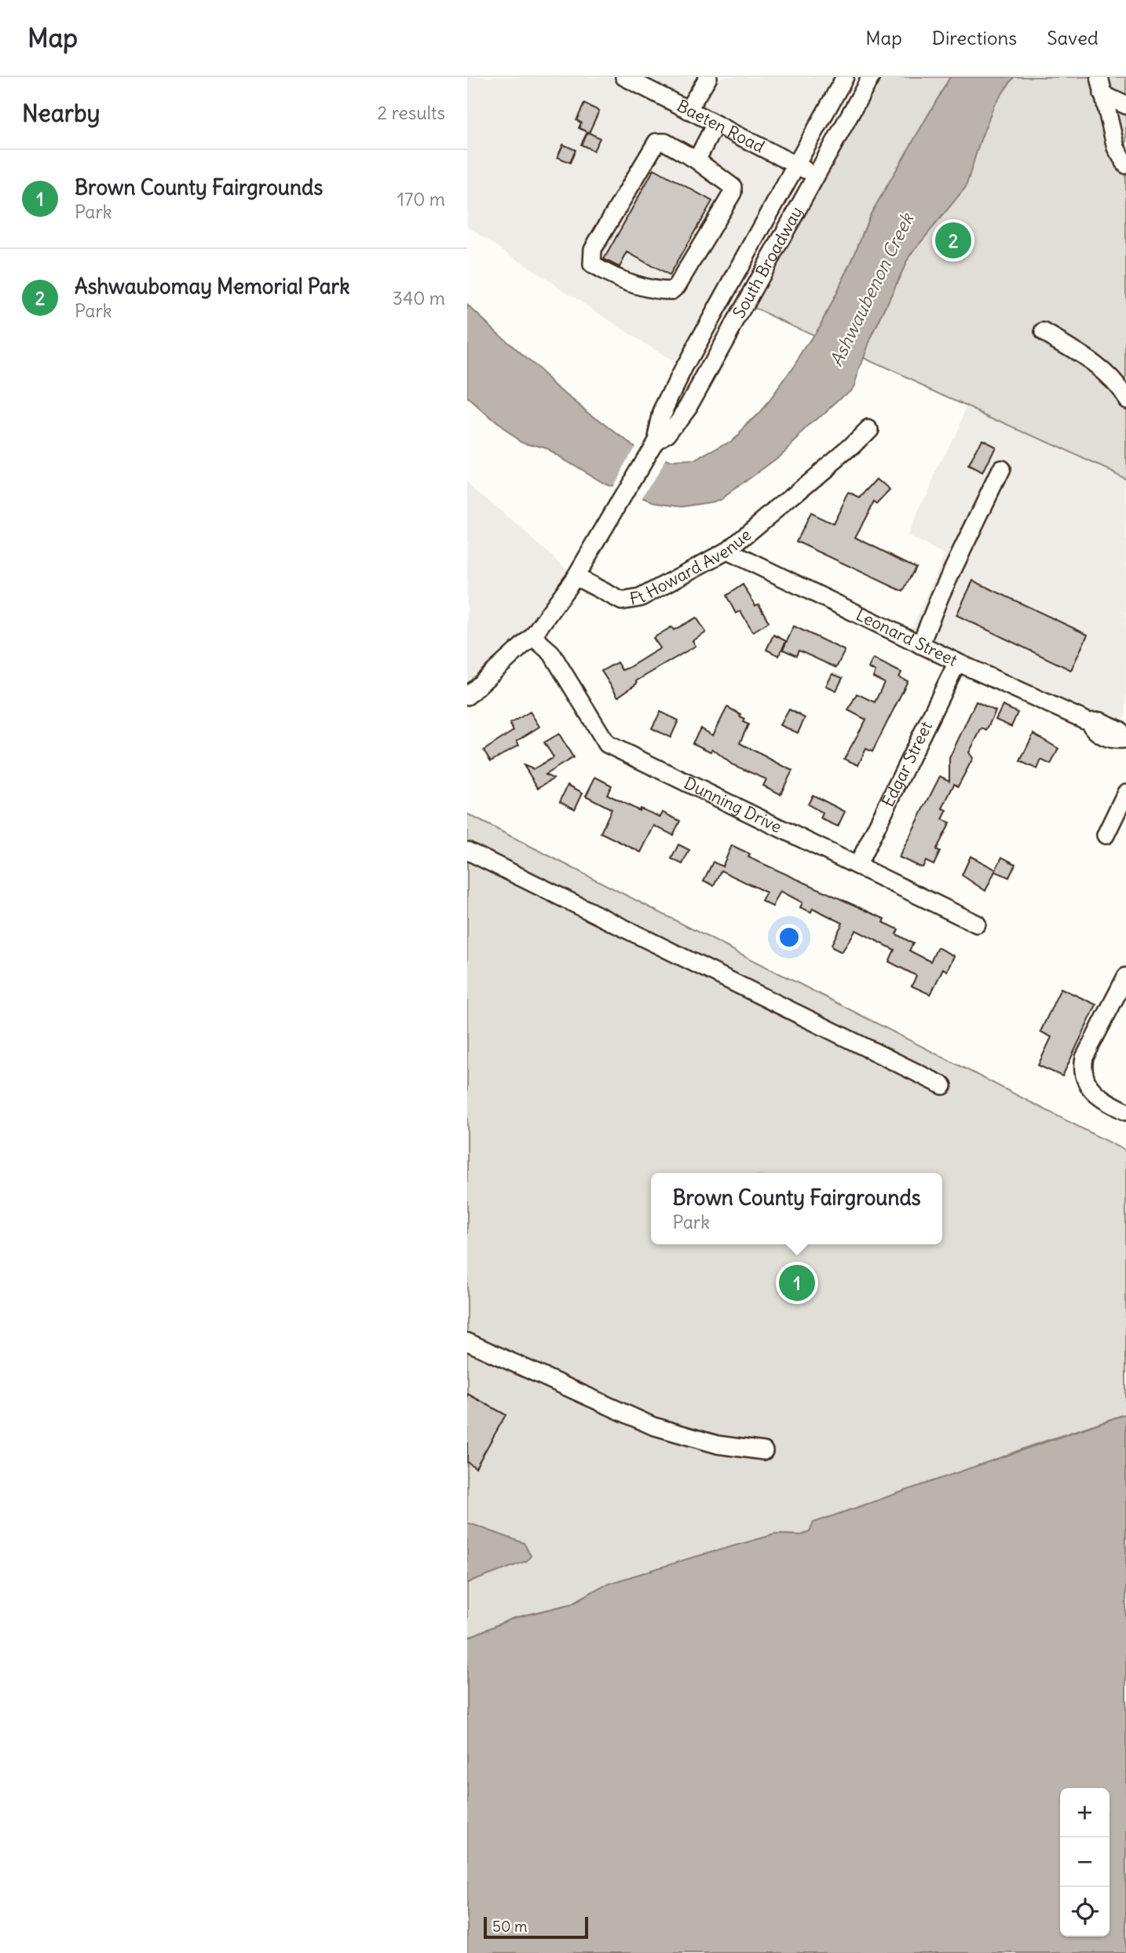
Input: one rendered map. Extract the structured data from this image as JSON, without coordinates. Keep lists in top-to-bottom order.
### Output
{
  "streets": {
    "street": [
      "Baeten Road",
      "South Broadway",
      "Ft Howard Avenue",
      "Leonard Street",
      "Edgar Street",
      "Dunning Drive"
    ]
  },
  "crossings": [
    ["Baeten Road", "South Broadway"],
    ["South Broadway", "Ft Howard Avenue"],
    ["Ft Howard Avenue", "Leonard Street"],
    ["Leonard Street", "Edgar Street"],
    ["Edgar Street", "Dunning Drive"]
  ],
  "water": ["Ashwaubenon Creek"],
  "scale_bar": "50 m",
  "page": {
    "header": "Map",
    "nav": ["Map", "Directions", "Saved"],
    "heading": ["Nearby", "2 results"],
    "list": [
      {
        "mark": "1",
        "name": "Brown County Fairgrounds",
        "note": "Park",
        "value": "170 m"
      },
      {
        "mark": "2",
        "name": "Ashwaubomay Memorial Park",
        "note": "Park",
        "value": "340 m"
      }
    ],
    "pins": ["2", "1"],
    "popup": ["Brown County Fairgrounds", "Park"],
    "map_buttons": ["+", "−"],
    "scale": "50 m"
  }
}
